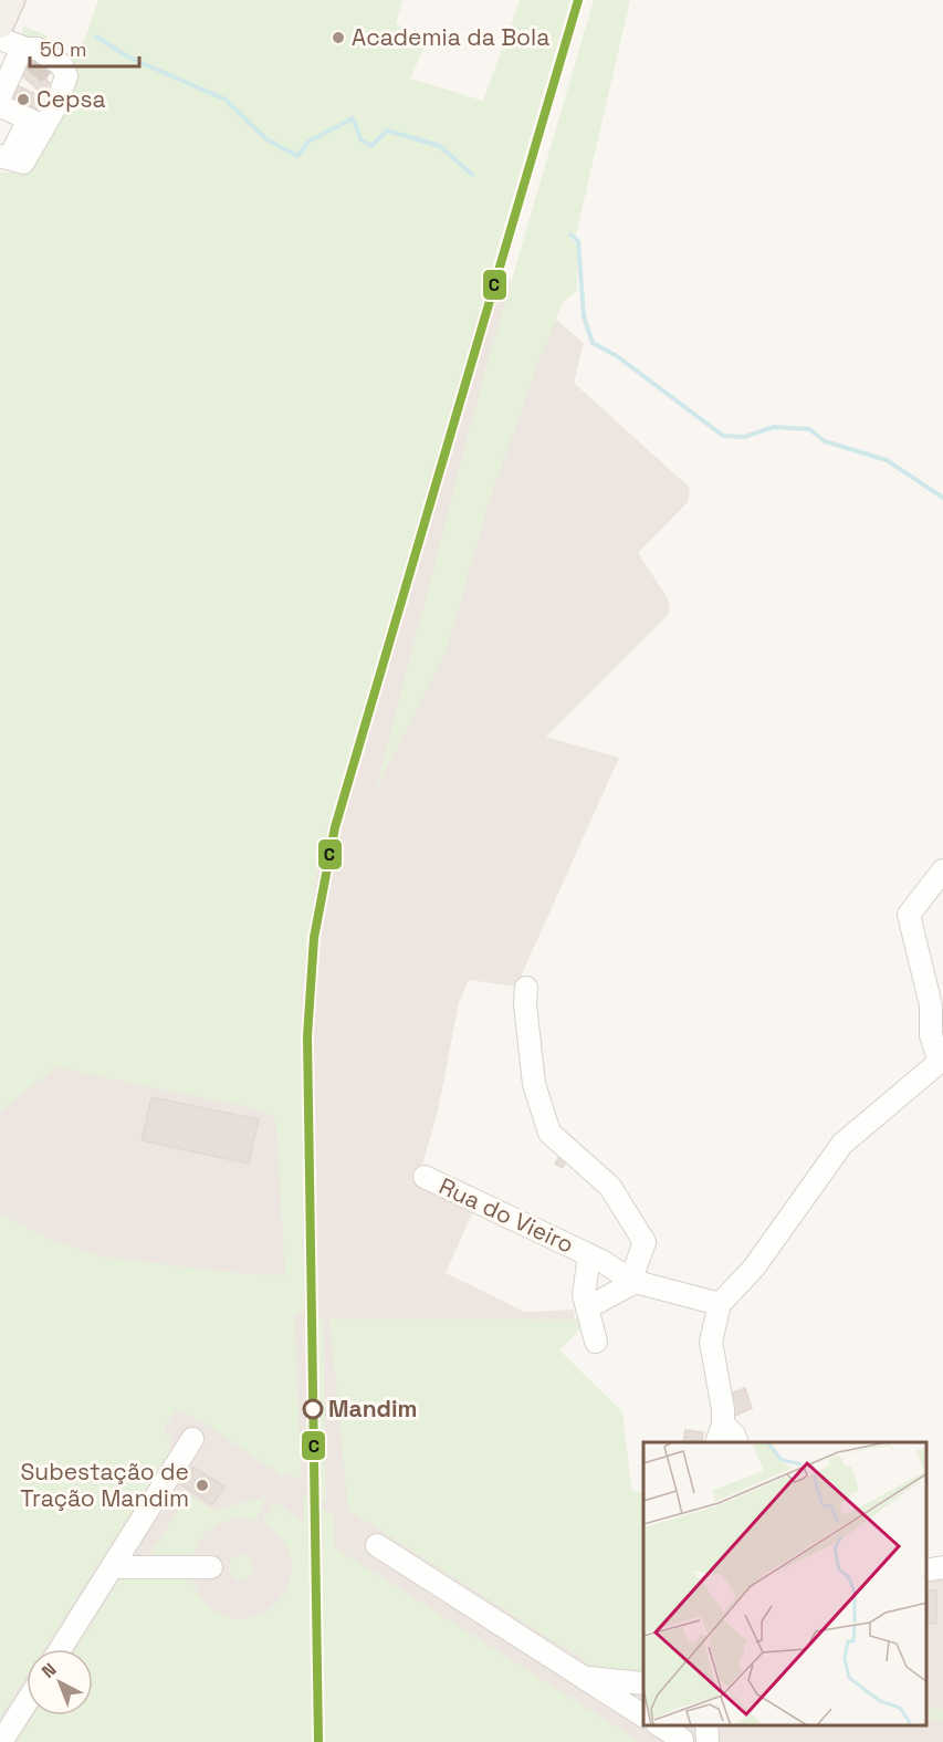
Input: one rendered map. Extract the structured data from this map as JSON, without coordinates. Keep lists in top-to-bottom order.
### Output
{
  "streets": {
    "street": ["Rua do Vieiro"]
  },
  "places": [
    "Academia da Bola",
    "Cepsa",
    "Mandim",
    "Subestação de Tração Mandim"
  ],
  "lines": ["transit line C"],
  "scale_bar": "50 m",
  "north": "top left"
}
